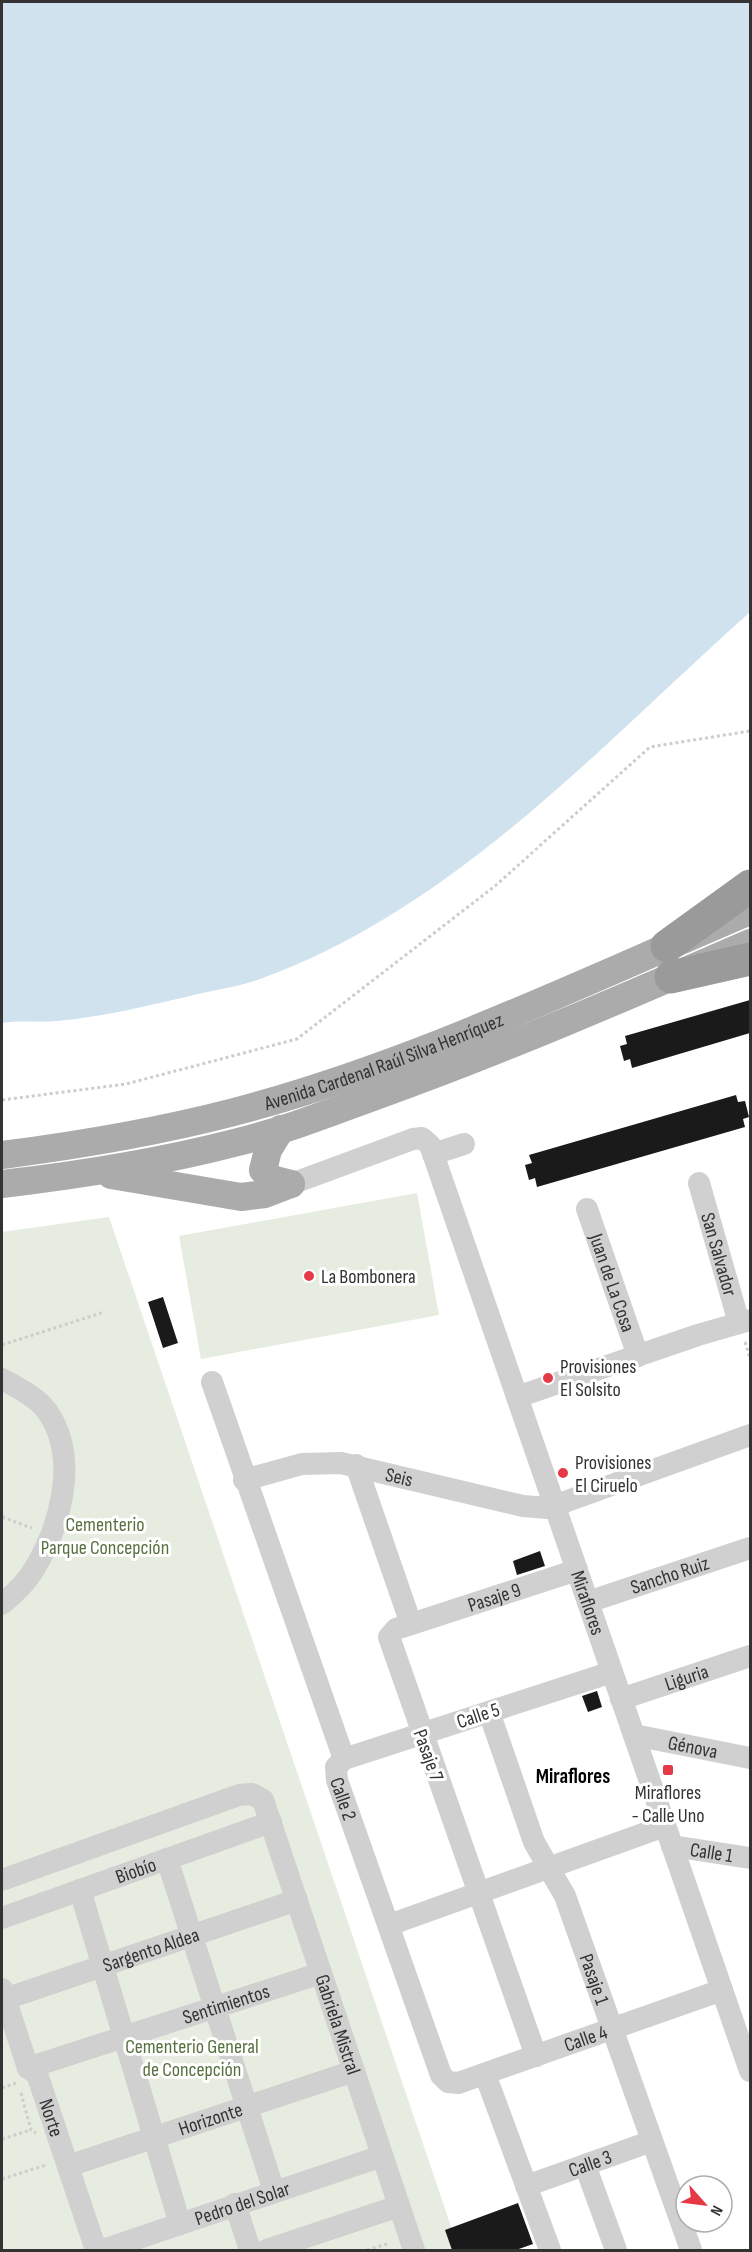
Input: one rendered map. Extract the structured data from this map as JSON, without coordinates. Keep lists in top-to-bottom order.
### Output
{
  "streets": {
    "main road": ["Avenida Cardenal Raúl Silva Henríquez"],
    "street": [
      "San Salvador",
      "Juan de La Cosa",
      "Seis",
      "Sancho Ruiz",
      "Pasaje 9",
      "Miraflores",
      "Liguria",
      "Calle 5",
      "Génova",
      "Pasaje 7",
      "Calle 2",
      "Calle 1",
      "Biobío",
      "Sargento Aldea",
      "Pasaje 1",
      "Sentimientos",
      "Gabriela Mistral",
      "Calle 4",
      "Norte",
      "Horizonte",
      "Calle 3",
      "Pedro del Solar"
    ]
  },
  "crossings": [
    ["Seis", "Miraflores"],
    ["Seis", "Calle 2"],
    ["Sancho Ruiz", "Miraflores"],
    ["Pasaje 9", "Miraflores"],
    ["Pasaje 9", "Pasaje 7"],
    ["Miraflores", "Liguria"],
    ["Miraflores", "Calle 5"],
    ["Miraflores", "Génova"],
    ["Miraflores", "Calle 1"],
    ["Miraflores", "Calle 4"],
    ["Calle 5", "Pasaje 7"],
    ["Calle 5", "Calle 2"],
    ["Calle 5", "Pasaje 1"],
    ["Pasaje 7", "Calle 4"],
    ["Calle 2", "Calle 4"],
    ["Biobío", "Gabriela Mistral"],
    ["Sargento Aldea", "Gabriela Mistral"],
    ["Sargento Aldea", "Norte"],
    ["Pasaje 1", "Calle 4"],
    ["Pasaje 1", "Calle 3"],
    ["Sentimientos", "Gabriela Mistral"],
    ["Sentimientos", "Norte"],
    ["Gabriela Mistral", "Horizonte"],
    ["Gabriela Mistral", "Pedro del Solar"],
    ["Norte", "Horizonte"]
  ],
  "districts": ["Miraflores"],
  "parks": ["Cementerio Parque Concepción", "Cementerio General de Concepción"],
  "places": {
    "other": ["La Bombonera", "Provisiones El Solsito", "Provisiones El Ciruelo"],
    "transit": ["Miraflores - Calle Uno"]
  },
  "north": "bottom right"
}
